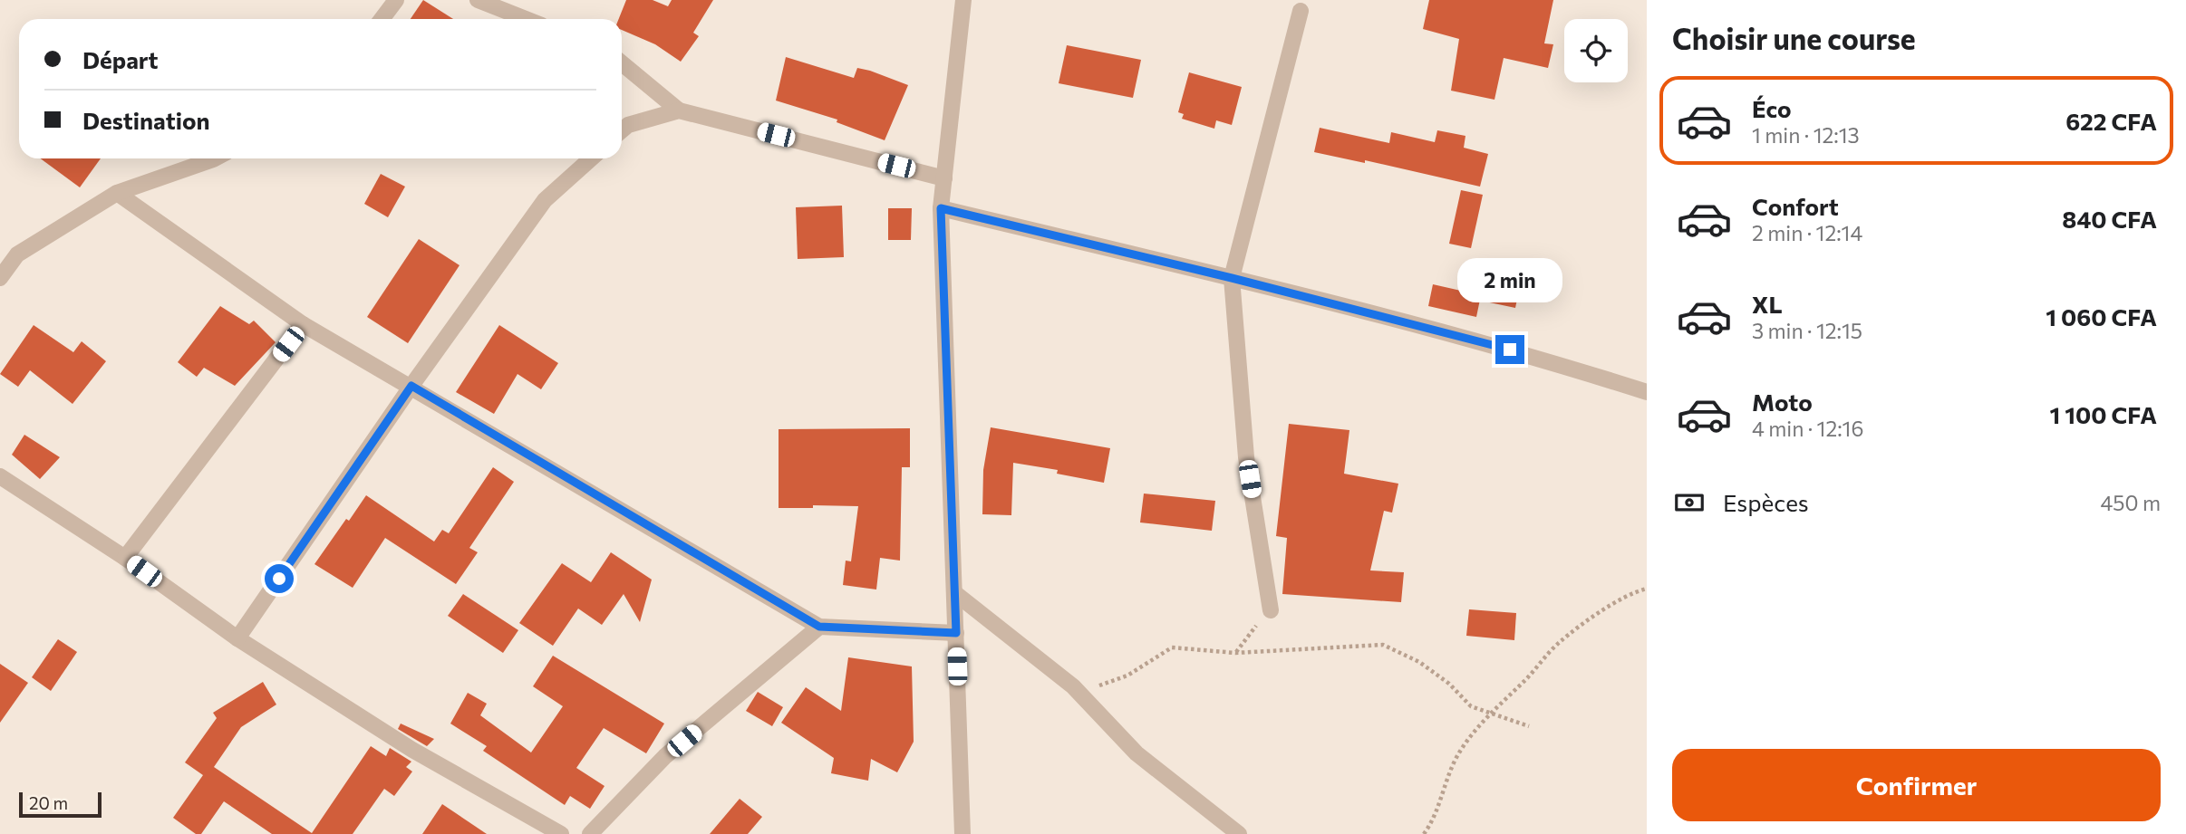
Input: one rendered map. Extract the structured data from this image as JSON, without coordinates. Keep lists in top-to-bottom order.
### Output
{
  "scale_bar": "20 m",
  "page": {
    "heading": "Choisir une course",
    "banner": ["Départ", "Destination"],
    "list": [
      {
        "name": "Éco",
        "note": "1 min · 12:13",
        "value": "622 CFA"
      },
      {
        "name": "Confort",
        "note": "2 min · 12:14",
        "value": "840 CFA"
      },
      {
        "name": "XL",
        "note": "3 min · 12:15",
        "value": "1 060 CFA"
      },
      {
        "name": "Moto",
        "note": "4 min · 12:16",
        "value": "1 100 CFA"
      }
    ],
    "bubble": "2 min",
    "pay": ["Espèces", "450 m"],
    "buttons": "Confirmer",
    "scale": "20 m"
  }
}
